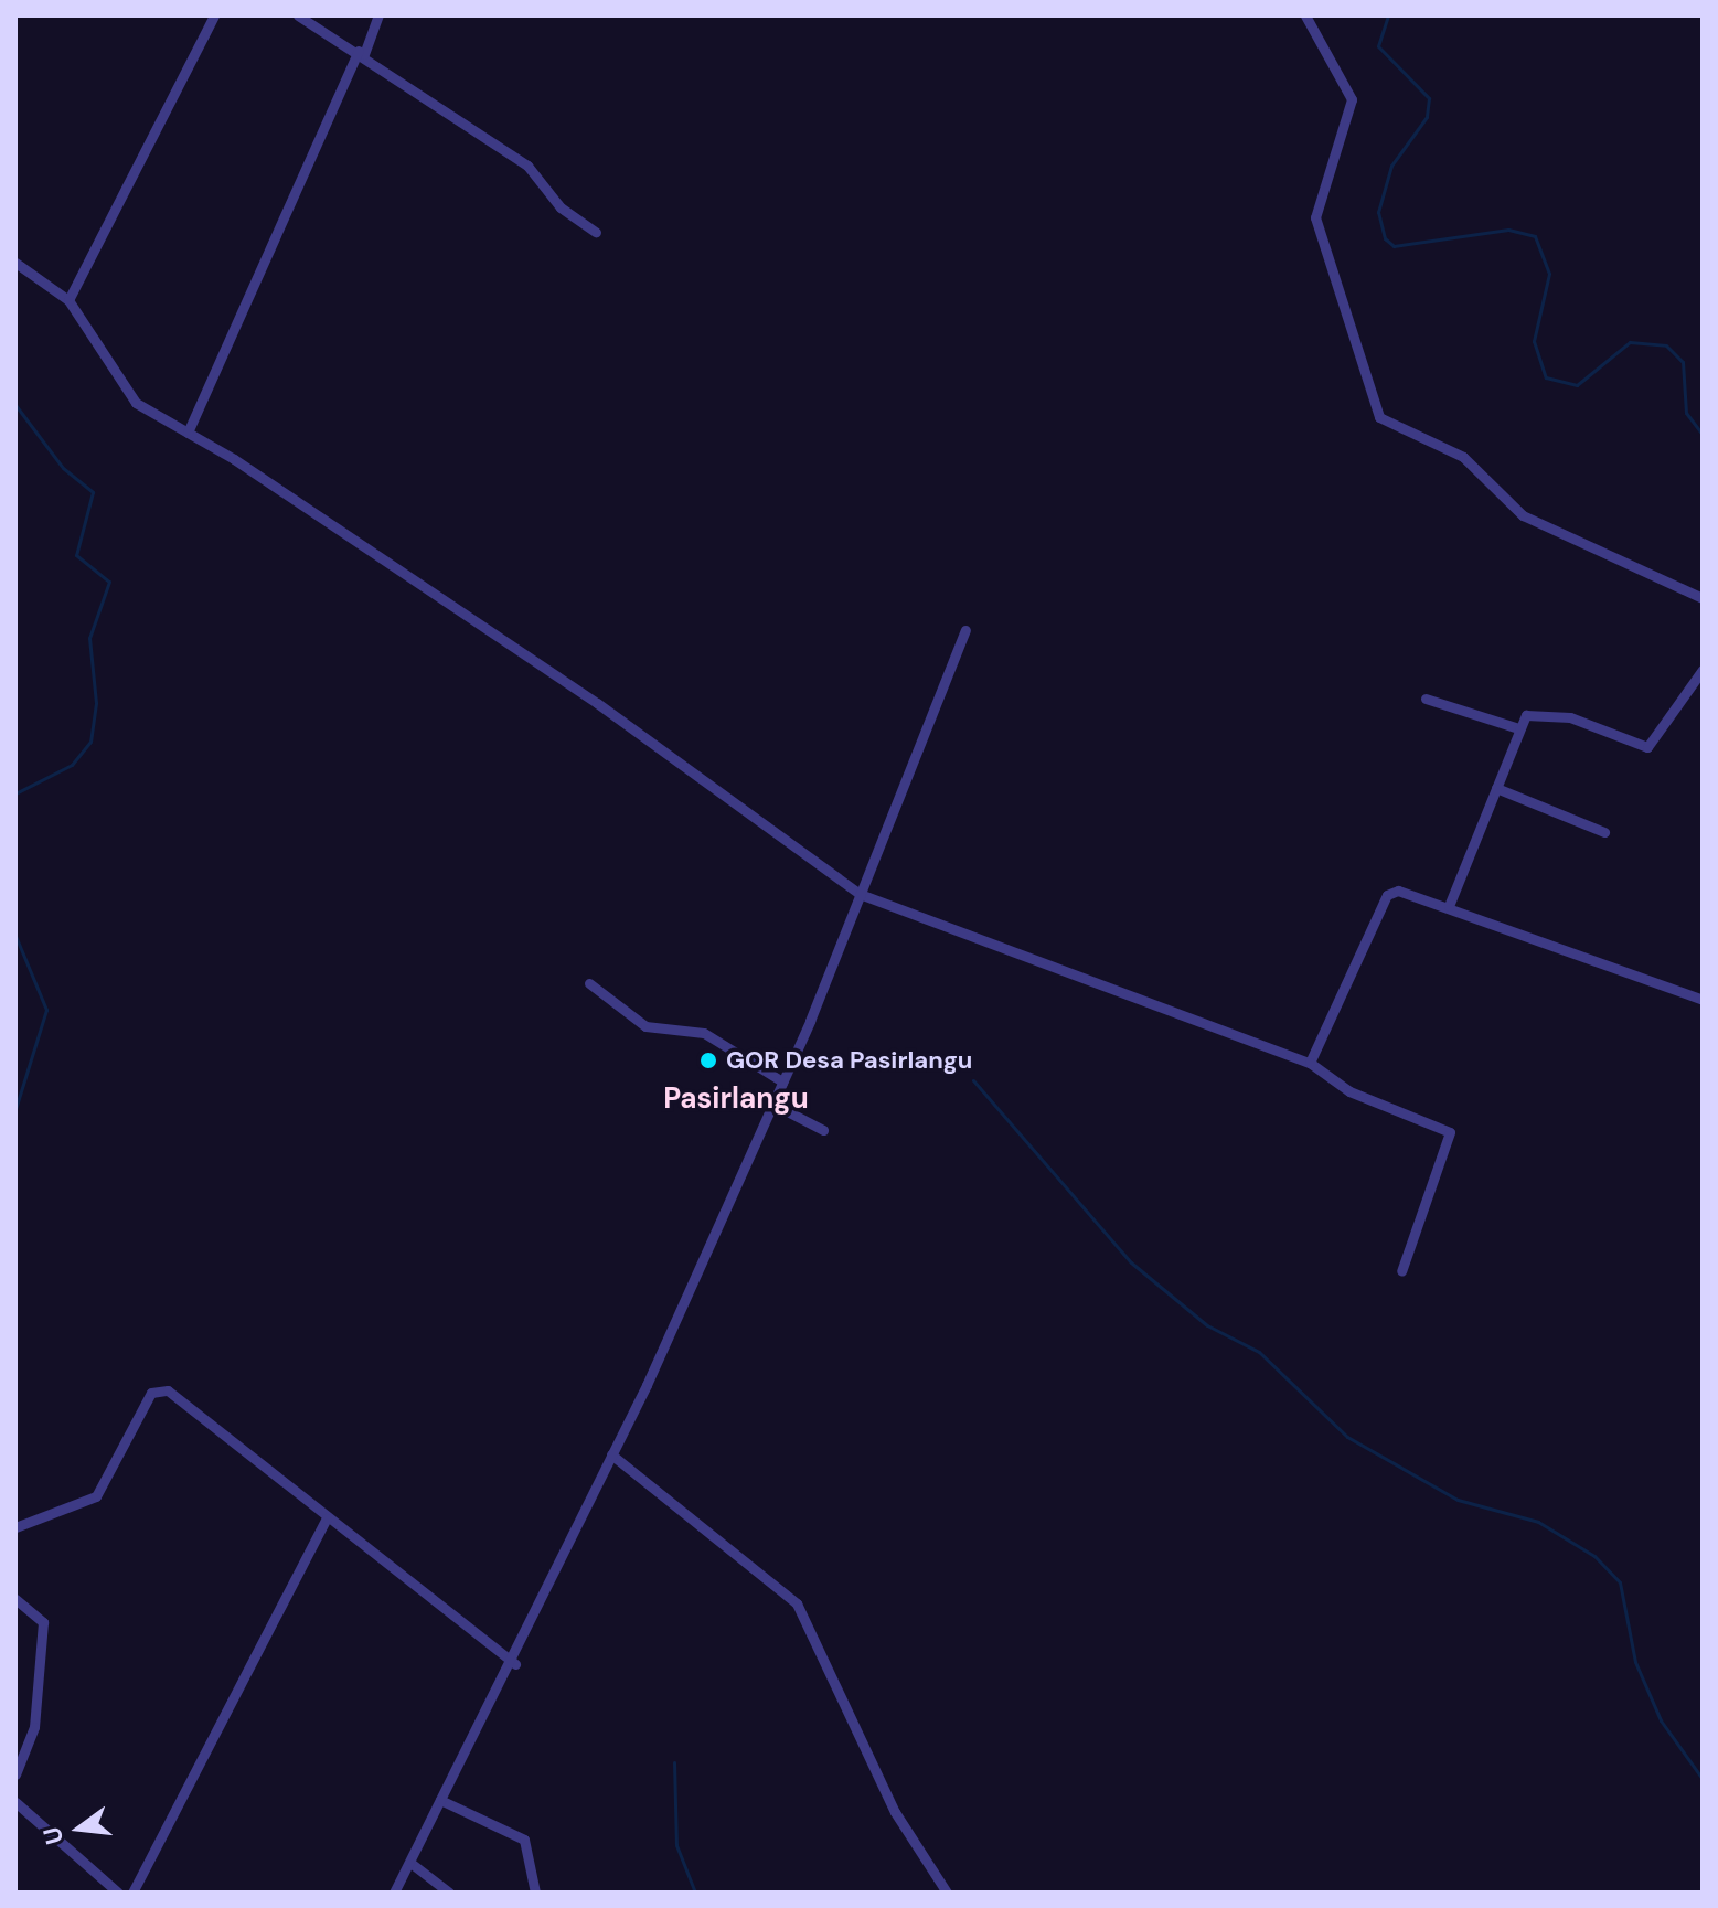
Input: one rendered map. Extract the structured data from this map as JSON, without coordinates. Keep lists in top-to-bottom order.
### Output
{
  "districts": ["Pasirlangu"],
  "places": ["GOR Desa Pasirlangu"],
  "north": "left"
}
